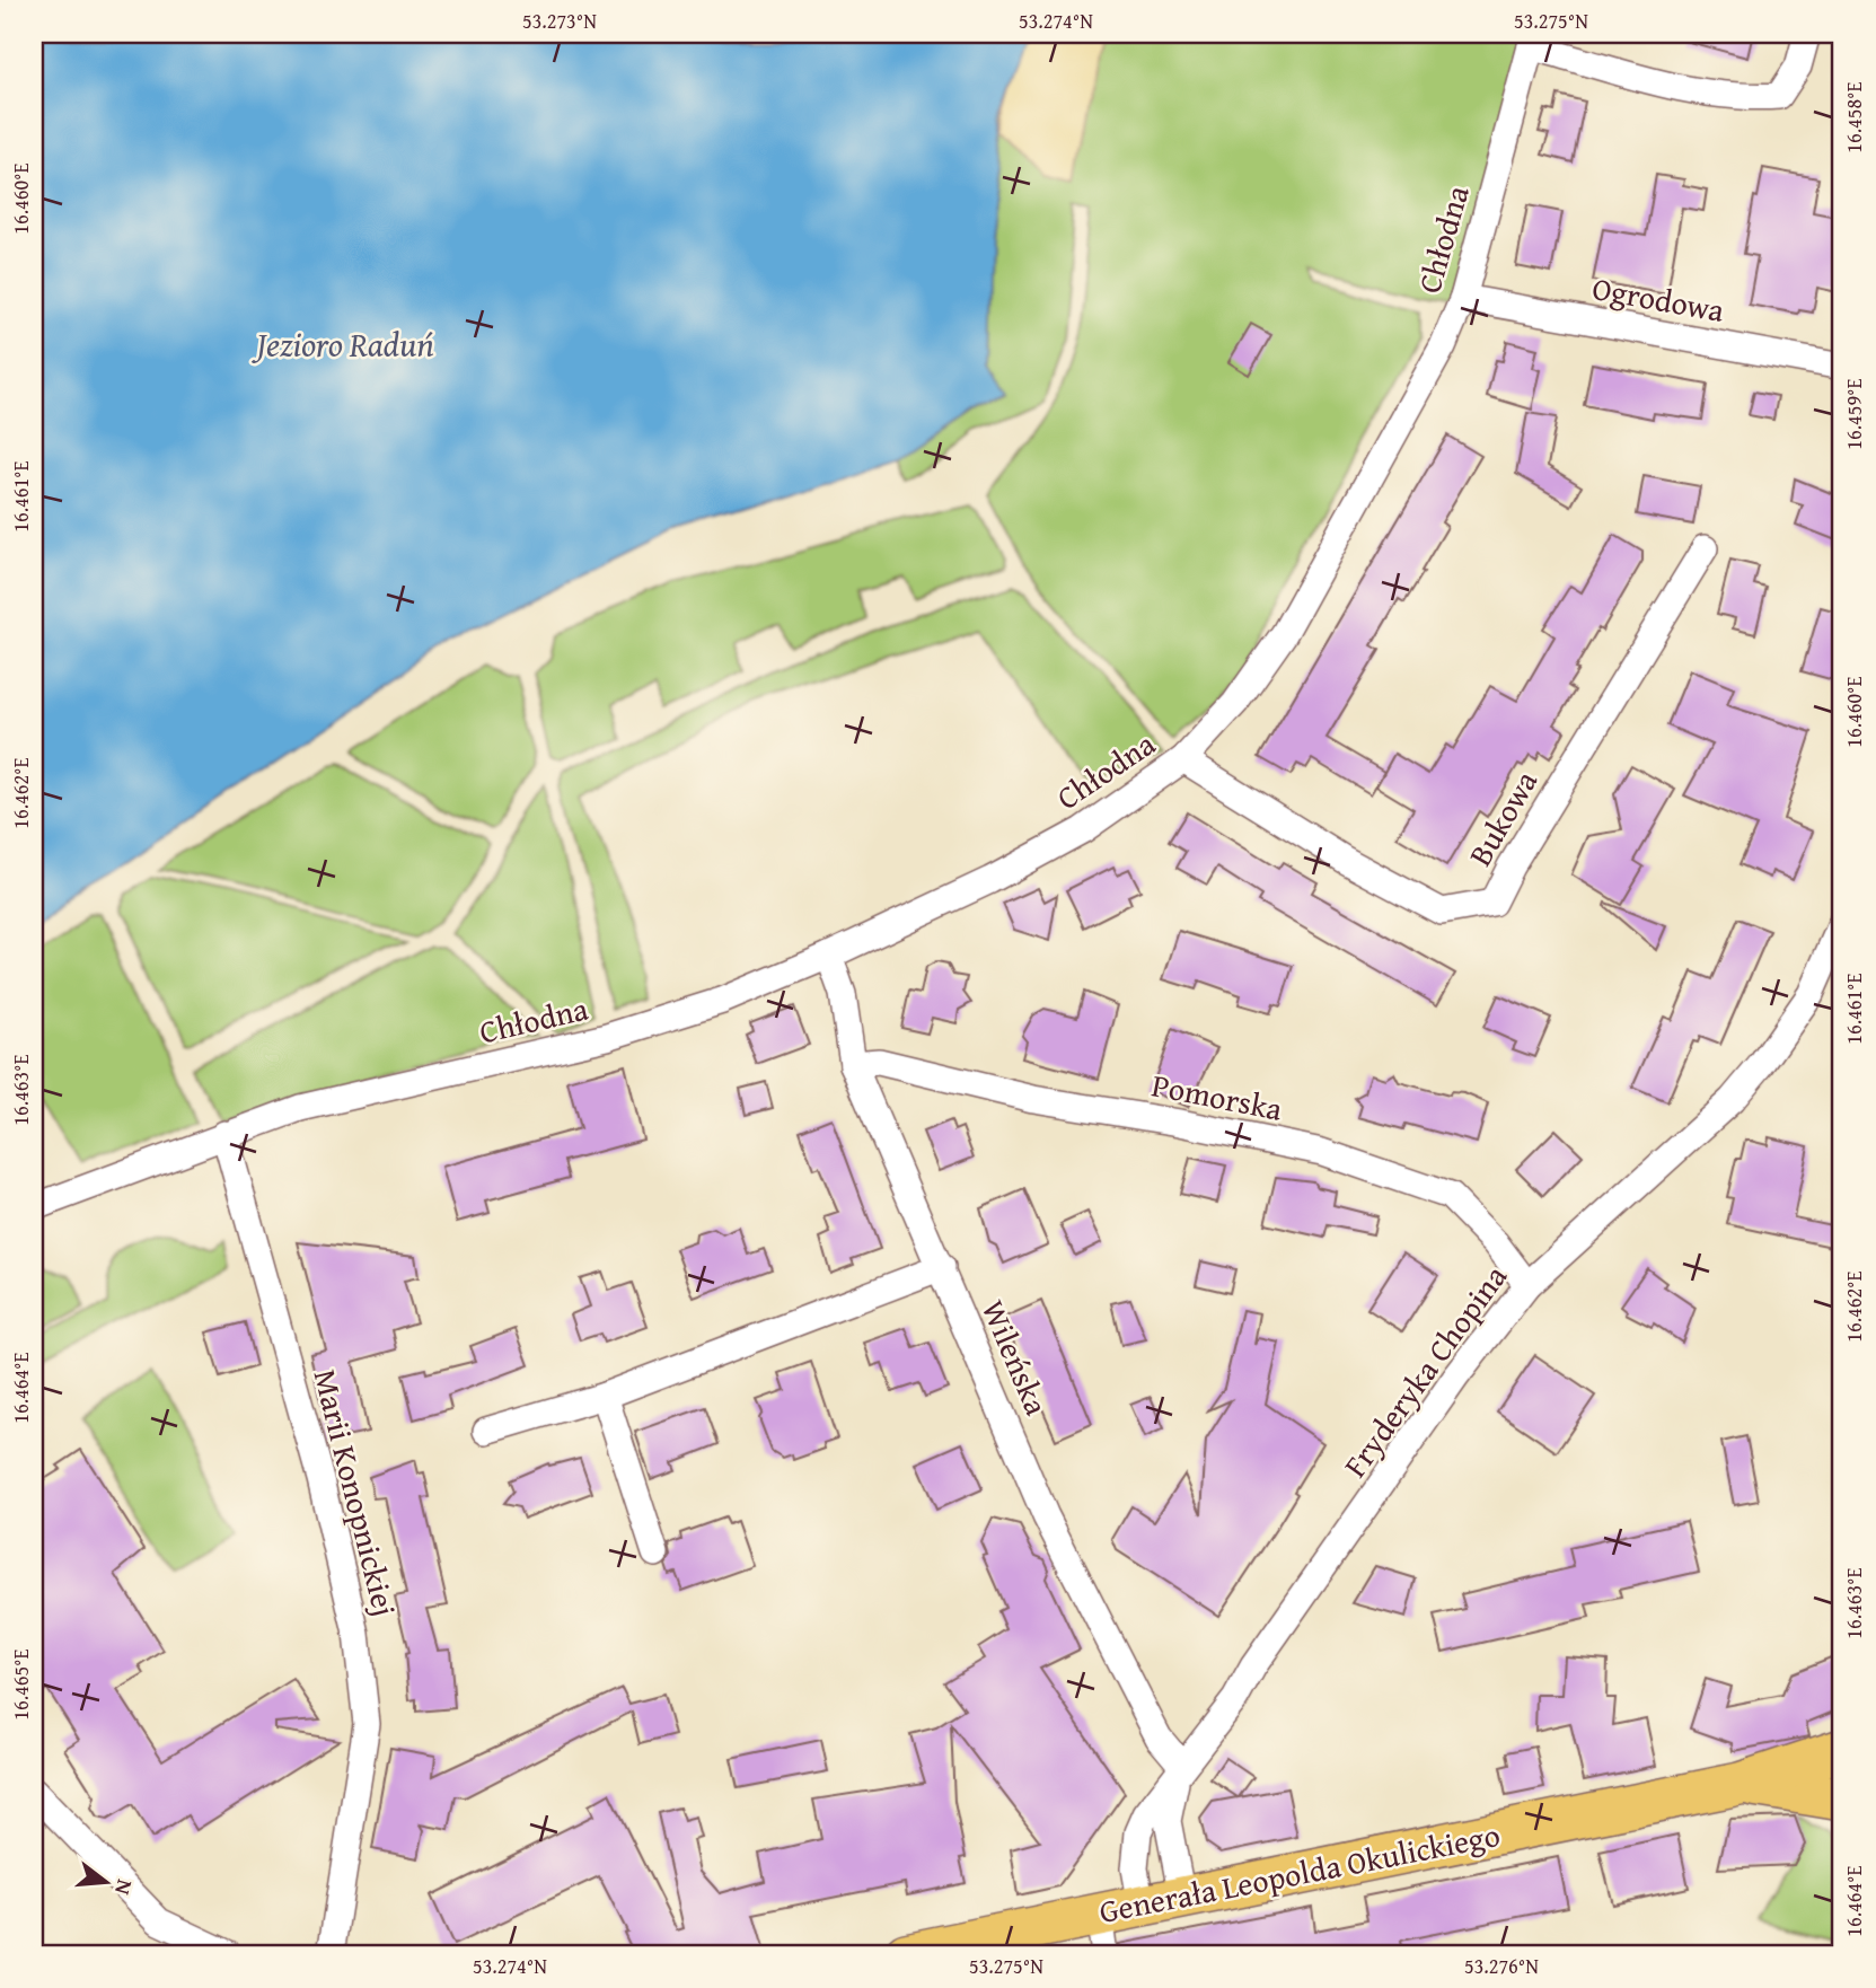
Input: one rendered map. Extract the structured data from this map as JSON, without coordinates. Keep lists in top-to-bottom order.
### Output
{
  "streets": {
    "main road": ["Generała Leopolda Okulickiego"],
    "street": [
      "Chłodna",
      "Ogrodowa",
      "Bukowa",
      "Pomorska",
      "Wileńska",
      "Fryderyka Chopina",
      "Marii Konopnickiej"
    ]
  },
  "crossings": [
    ["Chłodna", "Ogrodowa"],
    ["Chłodna", "Bukowa"],
    ["Chłodna", "Wileńska"],
    ["Chłodna", "Marii Konopnickiej"],
    ["Pomorska", "Wileńska"],
    ["Pomorska", "Fryderyka Chopina"],
    ["Wileńska", "Fryderyka Chopina"],
    ["Fryderyka Chopina", "Generała Leopolda Okulickiego"]
  ],
  "water": ["Jezioro Raduń"],
  "north": "right",
  "coordinates": [
    "53.273°N",
    "53.274°N",
    "53.275°N",
    "16.458°E",
    "16.460°E",
    "16.459°E",
    "16.461°E",
    "16.462°E",
    "16.463°E",
    "16.464°E",
    "16.465°E",
    "53.276°N"
  ]
}
